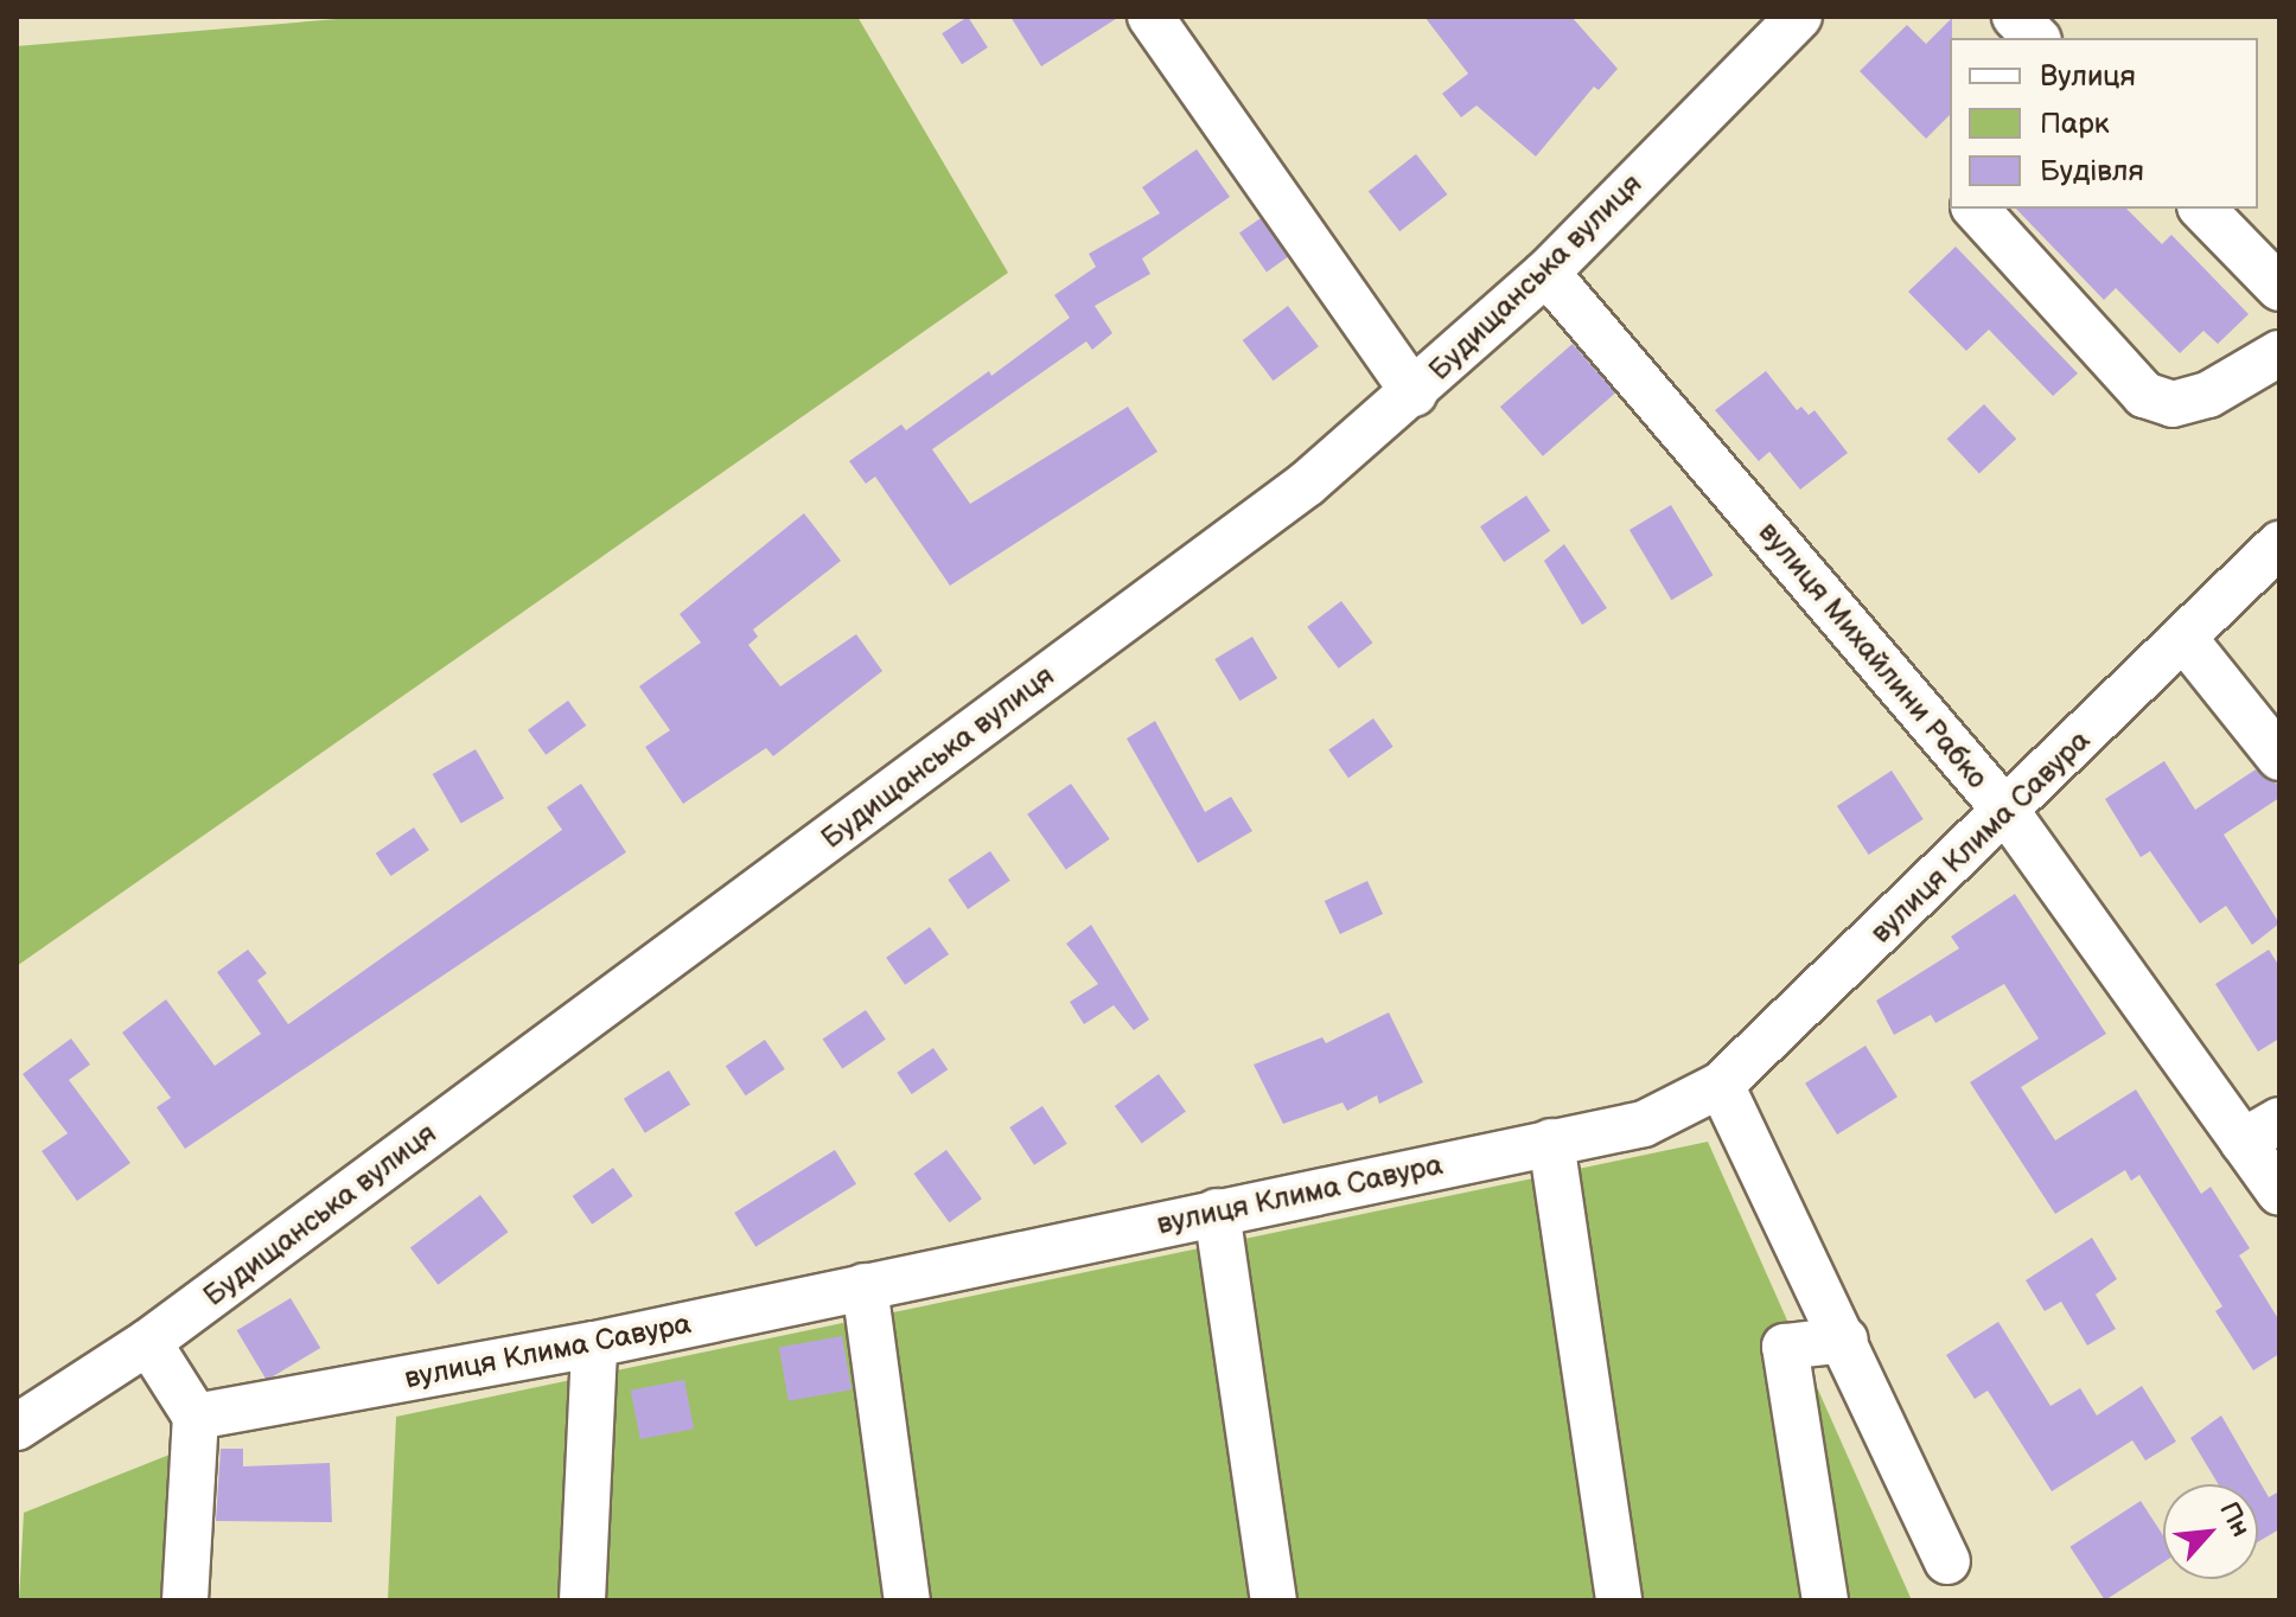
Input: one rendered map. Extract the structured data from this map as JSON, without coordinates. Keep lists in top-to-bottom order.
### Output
{
  "streets": {
    "street": ["Будищанська вулиця", "вулиця Михайлини Рабко", "вулиця Клима Савура"]
  },
  "crossings": [
    ["Будищанська вулиця", "вулиця Михайлини Рабко"],
    ["вулиця Михайлини Рабко", "вулиця Клима Савура"]
  ],
  "legend": ["Вулиця", "Парк", "Будівля"],
  "north": "top right"
}
